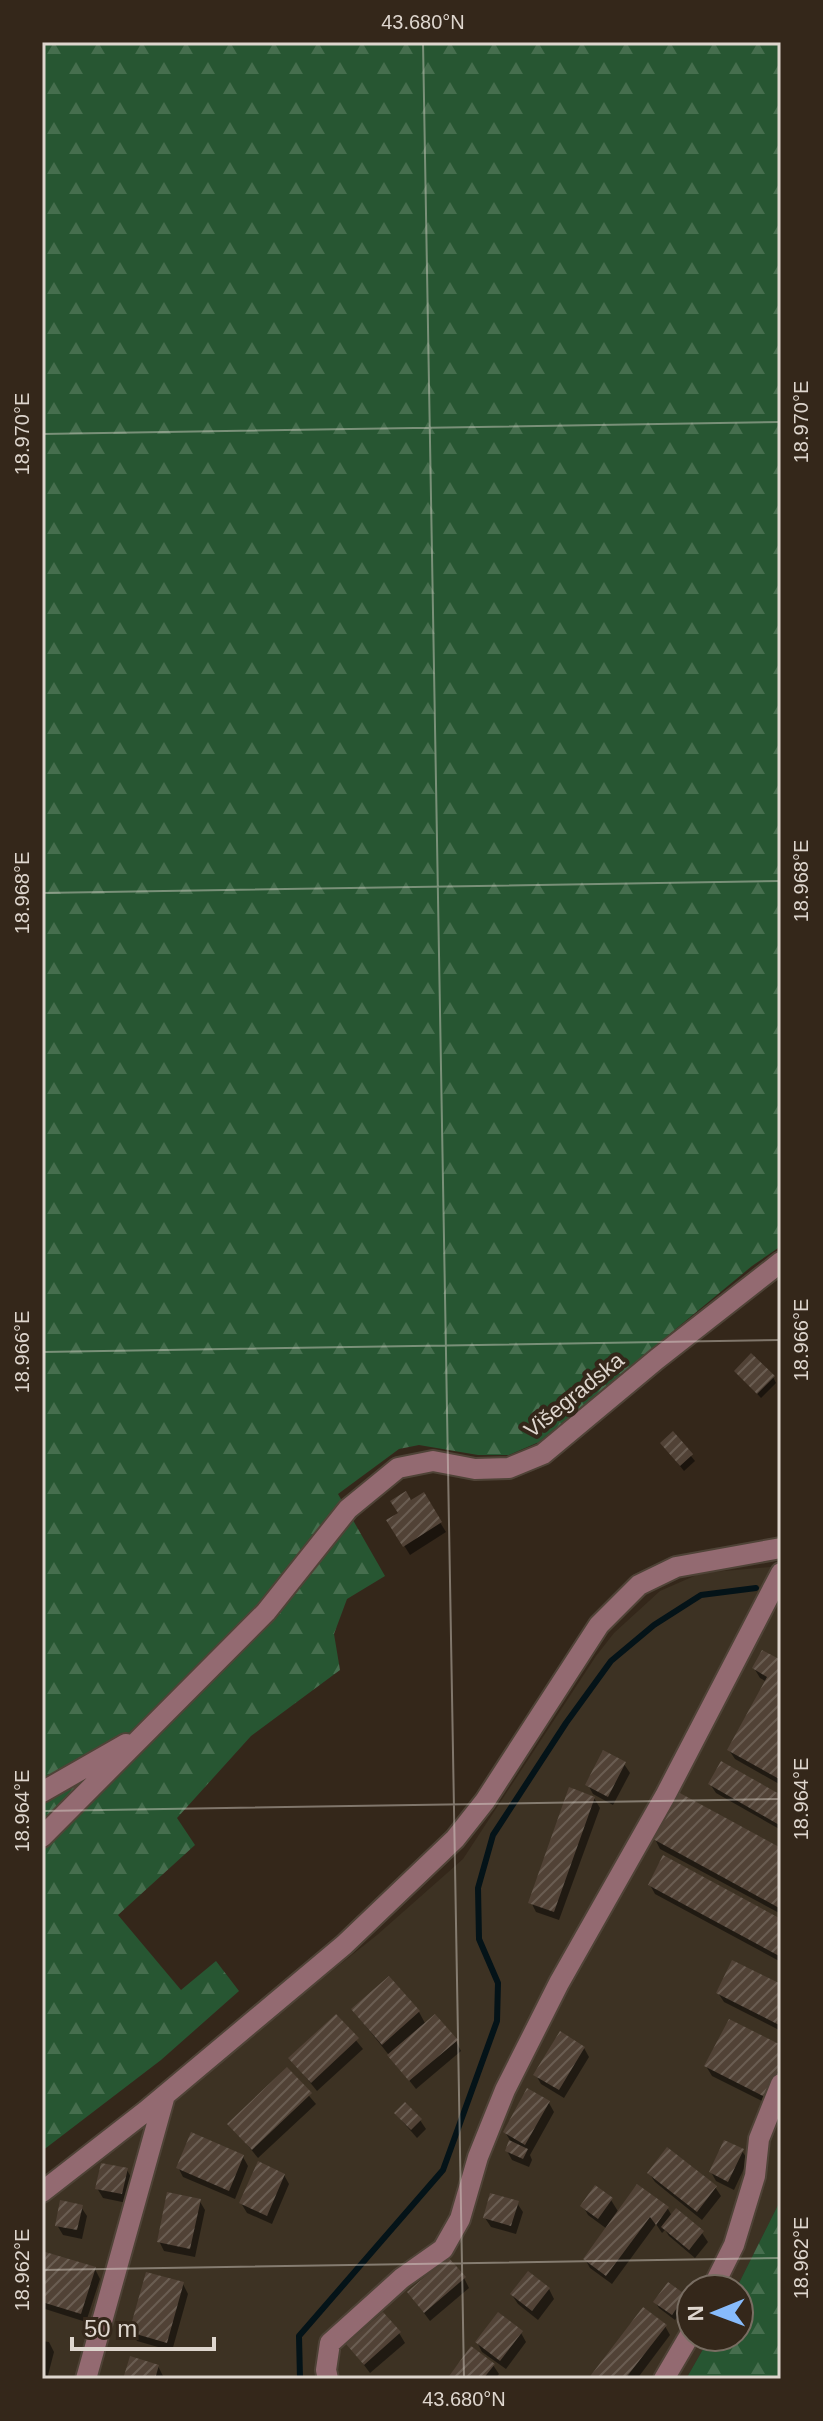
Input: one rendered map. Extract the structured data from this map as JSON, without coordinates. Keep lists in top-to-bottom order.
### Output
{
  "streets": {
    "street": ["Višegradska"]
  },
  "scale_bar": "50 m",
  "north": "left",
  "coordinates": [
    "43.680°N",
    "18.970°E",
    "18.968°E",
    "18.966°E",
    "18.964°E",
    "18.962°E"
  ]
}
